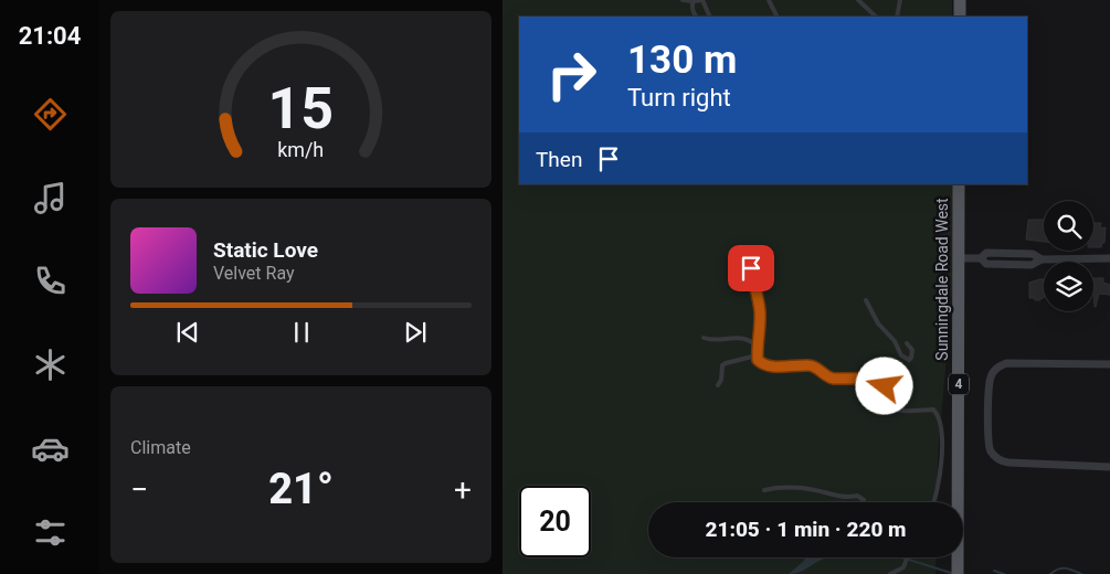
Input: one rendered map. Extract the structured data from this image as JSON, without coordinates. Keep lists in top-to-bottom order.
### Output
{
  "streets": {
    "main road": ["Sunningdale Road West", "4"]
  },
  "page": {
    "tabs": "21:04",
    "turn": ["130 m", "Turn right"],
    "then": "Then",
    "song": ["Static Love", "Velvet Ray"],
    "tile": "Climate",
    "heat": ["−", "21°", "+"],
    "limit": "20",
    "trip": "21:05 · 1 min · 220 m",
    "gauge": ["15", "km/h"]
  }
}
